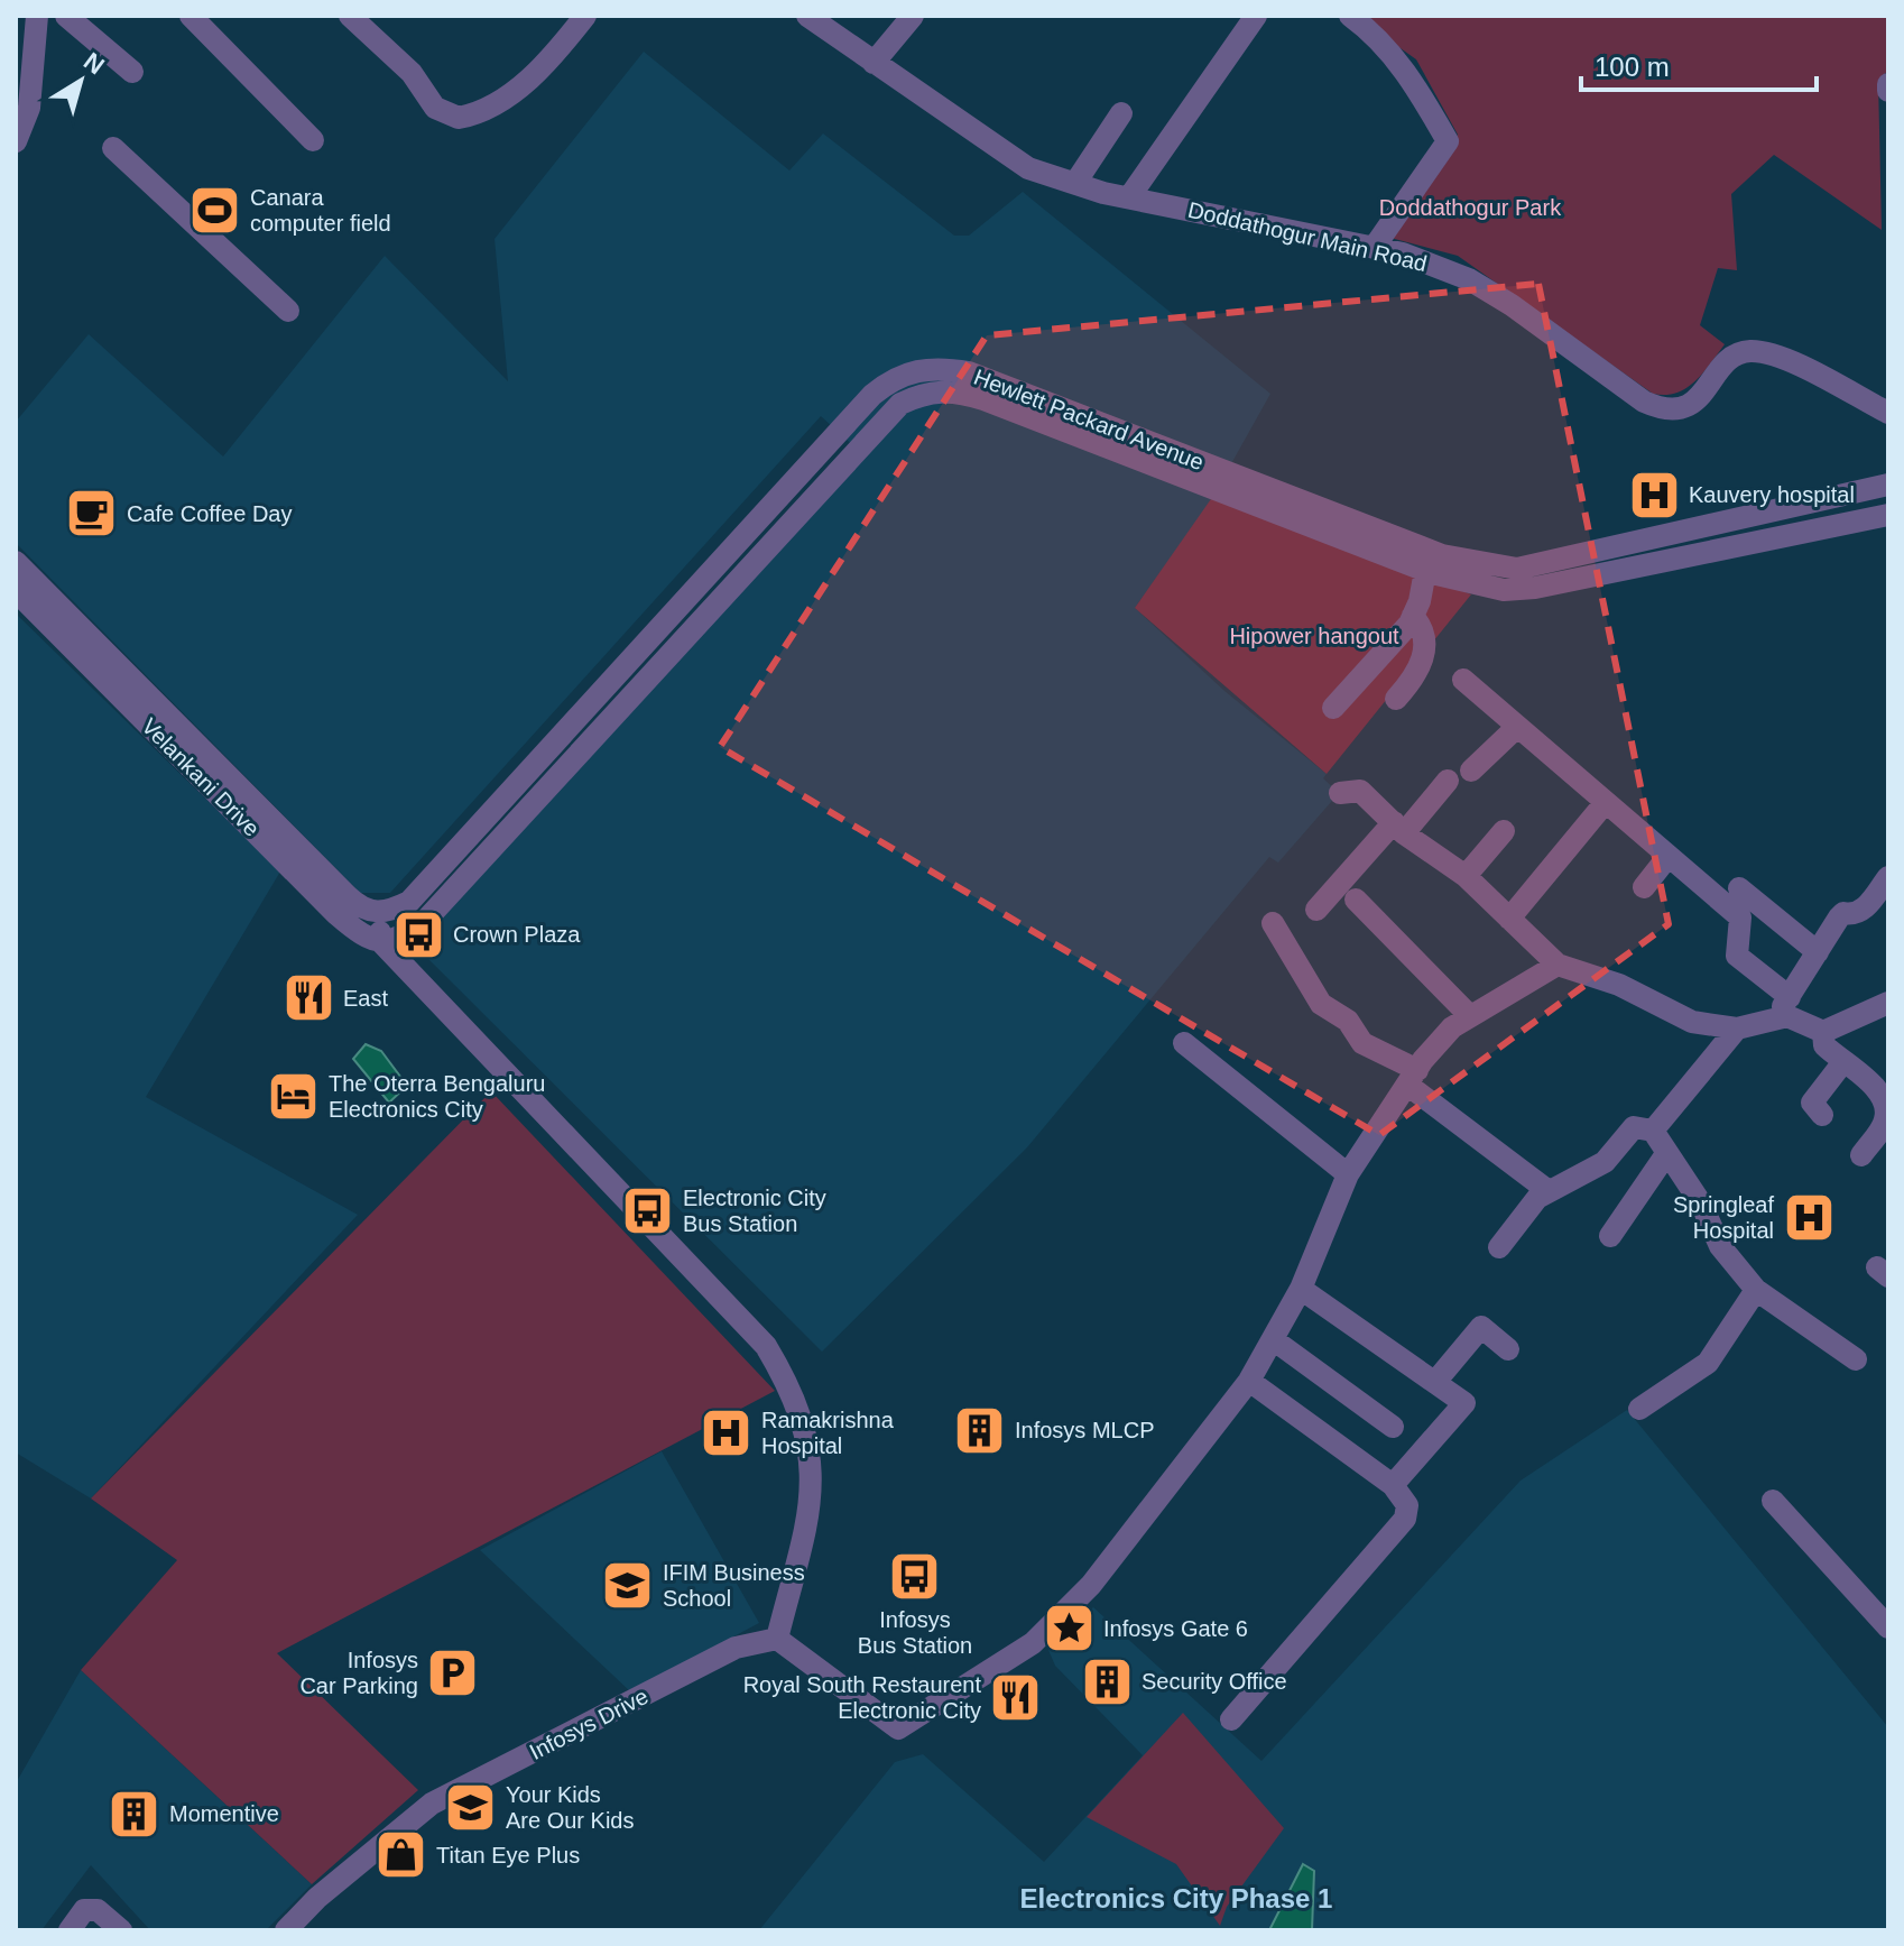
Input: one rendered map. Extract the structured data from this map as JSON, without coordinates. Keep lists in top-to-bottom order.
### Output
{
  "streets": {
    "street": [
      "Doddathogur Main Road",
      "Hewlett Packard Avenue",
      "Velankani Drive",
      "Infosys Drive"
    ]
  },
  "districts": ["Electronics City Phase 1"],
  "parks": ["Doddathogur Park", "Hipower hangout"],
  "places": {
    "sports": ["Canara computer field"],
    "hospital": ["Kauvery hospital", "Springleaf Hospital", "Ramakrishna Hospital"],
    "cafe": ["Cafe Coffee Day"],
    "bus stop": ["Crown Plaza", "Electronic City Bus Station", "Infosys Bus Station"],
    "restaurant": ["East", "Royal South Restaurent Electronic City"],
    "hotel": ["The Oterra Bengaluru Electronics City"],
    "building": ["Infosys MLCP", "Security Office", "Momentive"],
    "school or university": ["IFIM Business School", "Your Kids Are Our Kids"],
    "place": ["Infosys Gate 6"],
    "parking": ["Infosys Car Parking"],
    "shop": ["Titan Eye Plus"]
  },
  "scale_bar": "100 m",
  "north": "top right"
}
